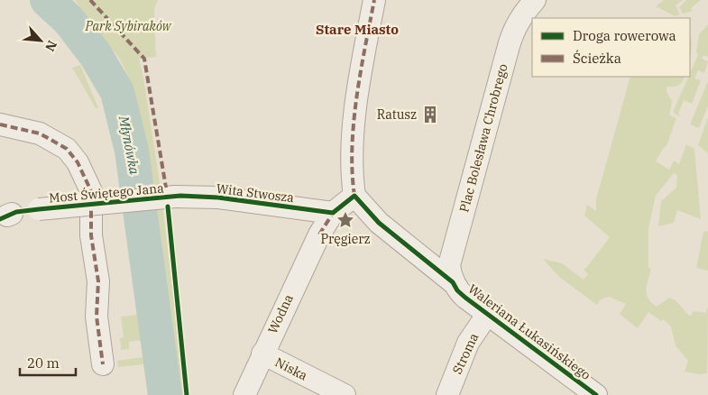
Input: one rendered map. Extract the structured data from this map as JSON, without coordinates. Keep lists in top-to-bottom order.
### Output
{
  "streets": {
    "street": [
      "Plac Bolesława Chrobrego",
      "Most Świętego Jana",
      "Wita Stwosza",
      "Wodna",
      "Waleriana Łukasińskiego",
      "Stroma",
      "Niska"
    ]
  },
  "crossings": [
    ["Plac Bolesława Chrobrego", "Waleriana Łukasińskiego"],
    ["Most Świętego Jana", "Wita Stwosza"],
    ["Wita Stwosza", "Wodna"],
    ["Wodna", "Niska"],
    ["Waleriana Łukasińskiego", "Stroma"]
  ],
  "districts": ["Stare Miasto"],
  "water": ["Młynówka"],
  "parks": ["Park Sybiraków"],
  "places": {
    "building": ["Ratusz"],
    "place": ["Pręgierz"]
  },
  "legend": ["Droga rowerowa", "Ścieżka"],
  "scale_bar": "20 m",
  "north": "bottom right"
}
